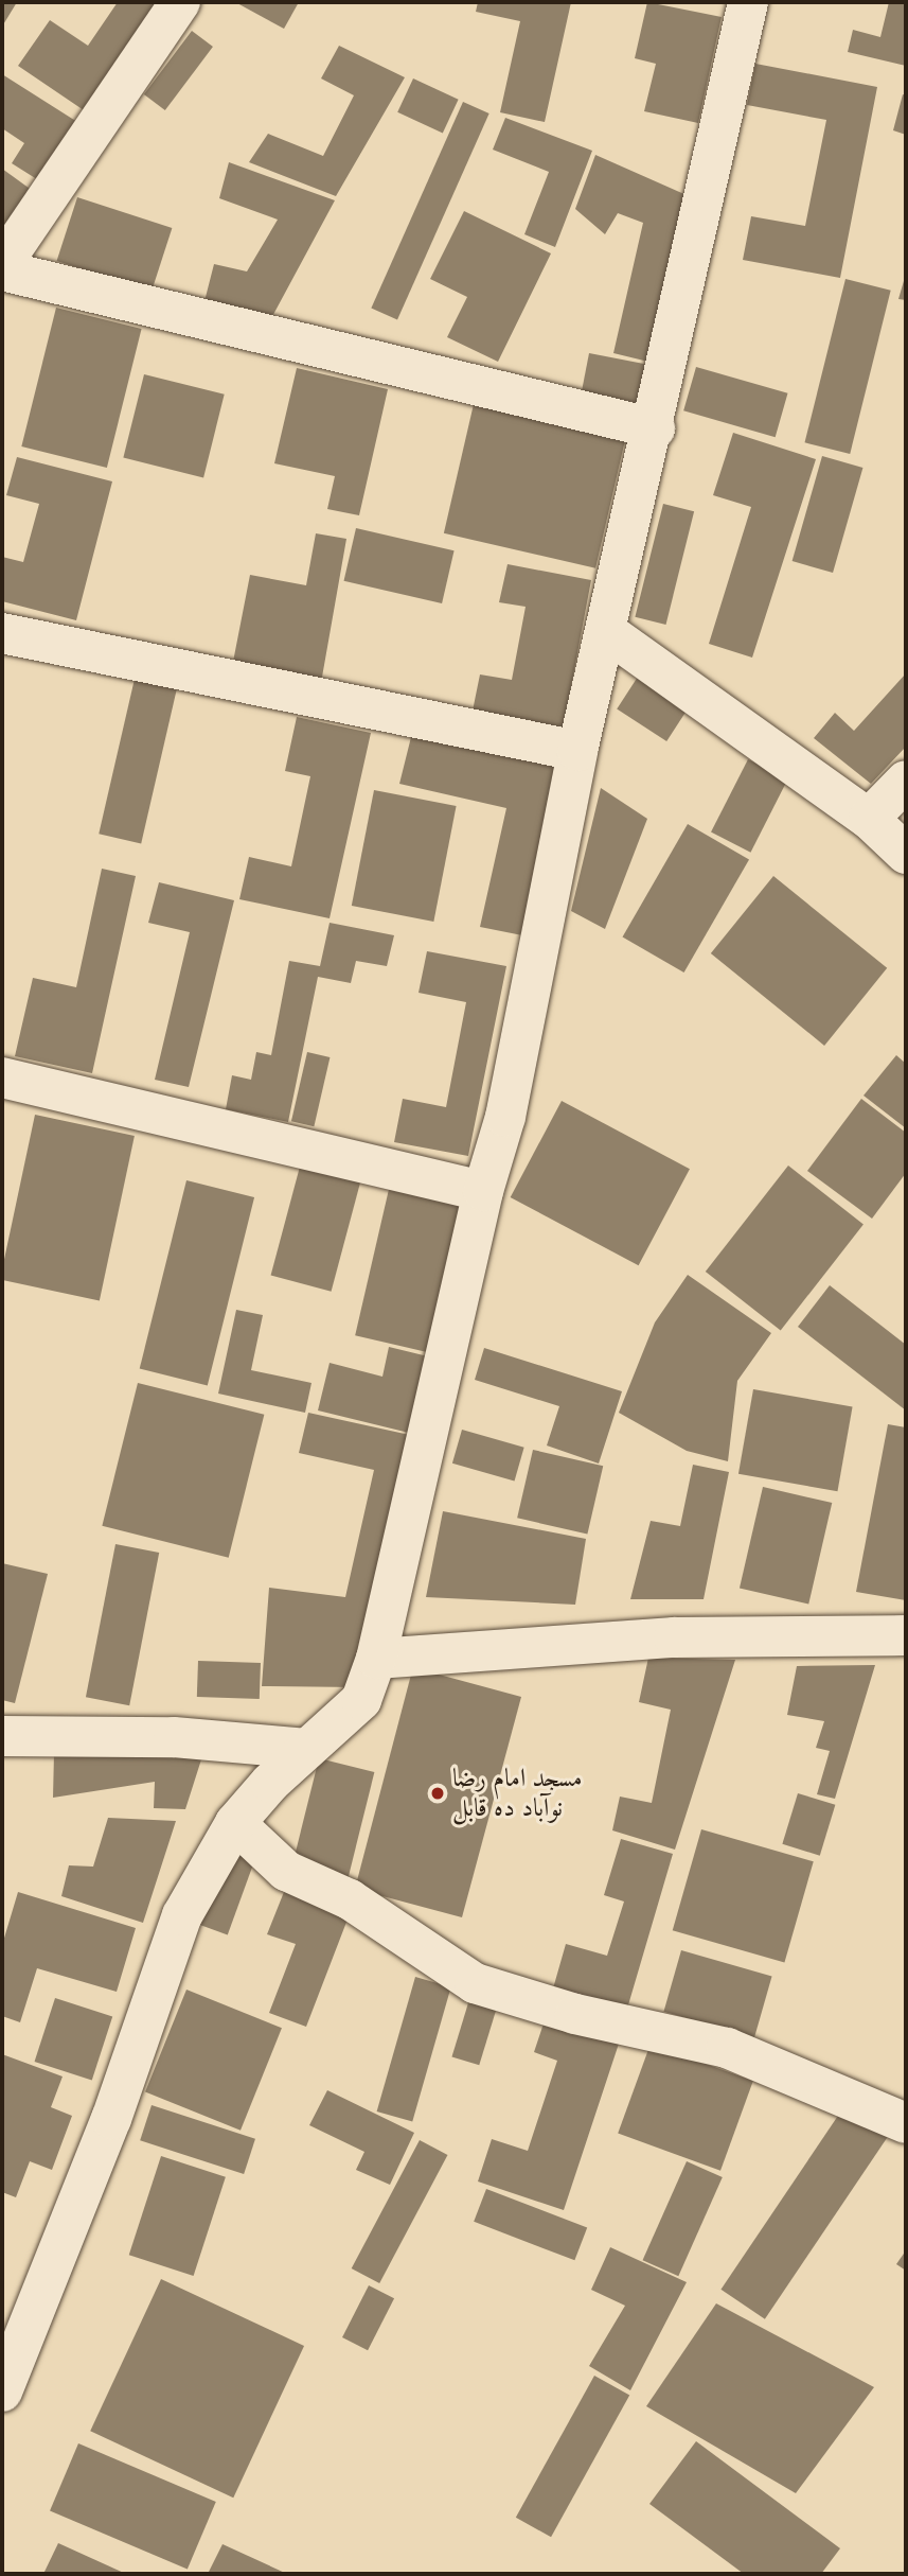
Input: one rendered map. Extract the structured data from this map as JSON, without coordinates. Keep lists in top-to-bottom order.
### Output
{
  "places": ["مسجد امام رضا نوآباد ده قابل"]
}
